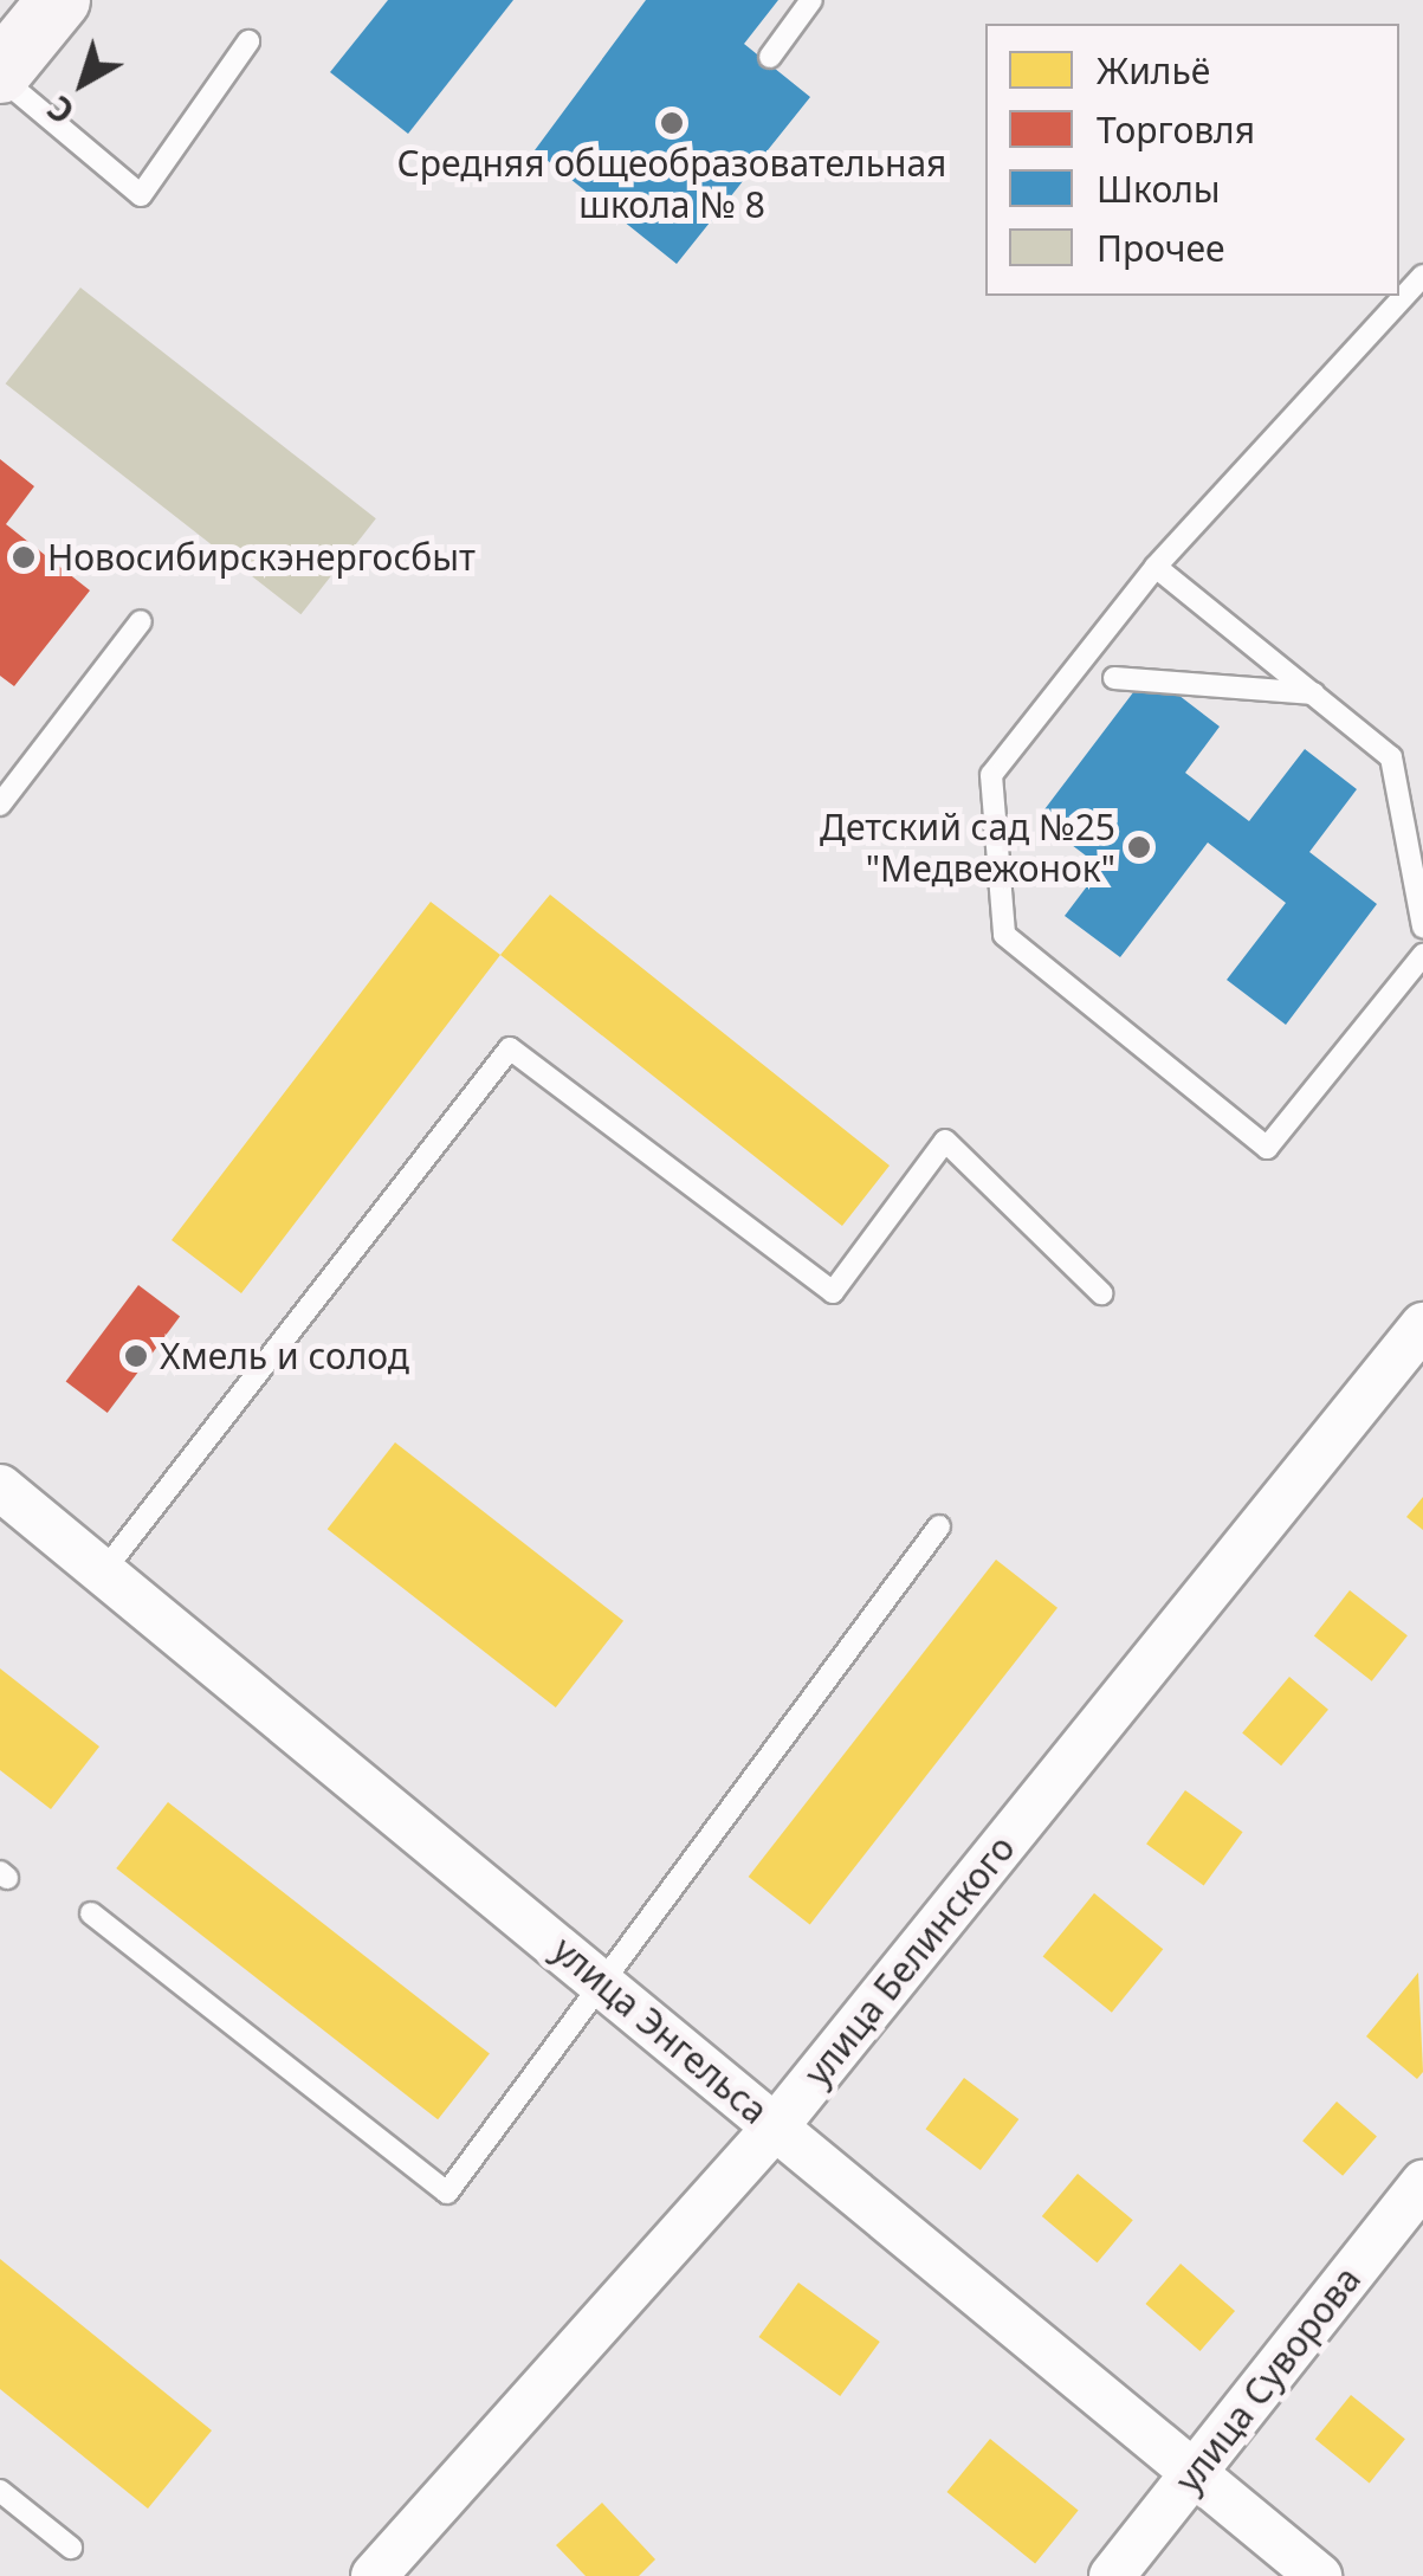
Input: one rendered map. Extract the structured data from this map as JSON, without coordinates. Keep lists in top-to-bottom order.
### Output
{
  "streets": {
    "street": ["улица Белинского", "улица Энгельса", "улица Суворова"]
  },
  "crossings": [
    ["улица Белинского", "улица Энгельса"],
    ["улица Энгельса", "улица Суворова"]
  ],
  "places": [
    "Средняя общеобразовательная школа № 8",
    "Новосибирскэнергосбыт",
    "Детский сад №25 \"Медвежонок\"",
    "Хмель и солод"
  ],
  "legend": [
    "Жильё",
    "Торговля",
    "Школы",
    "Прочее"
  ],
  "north": "bottom left"
}
